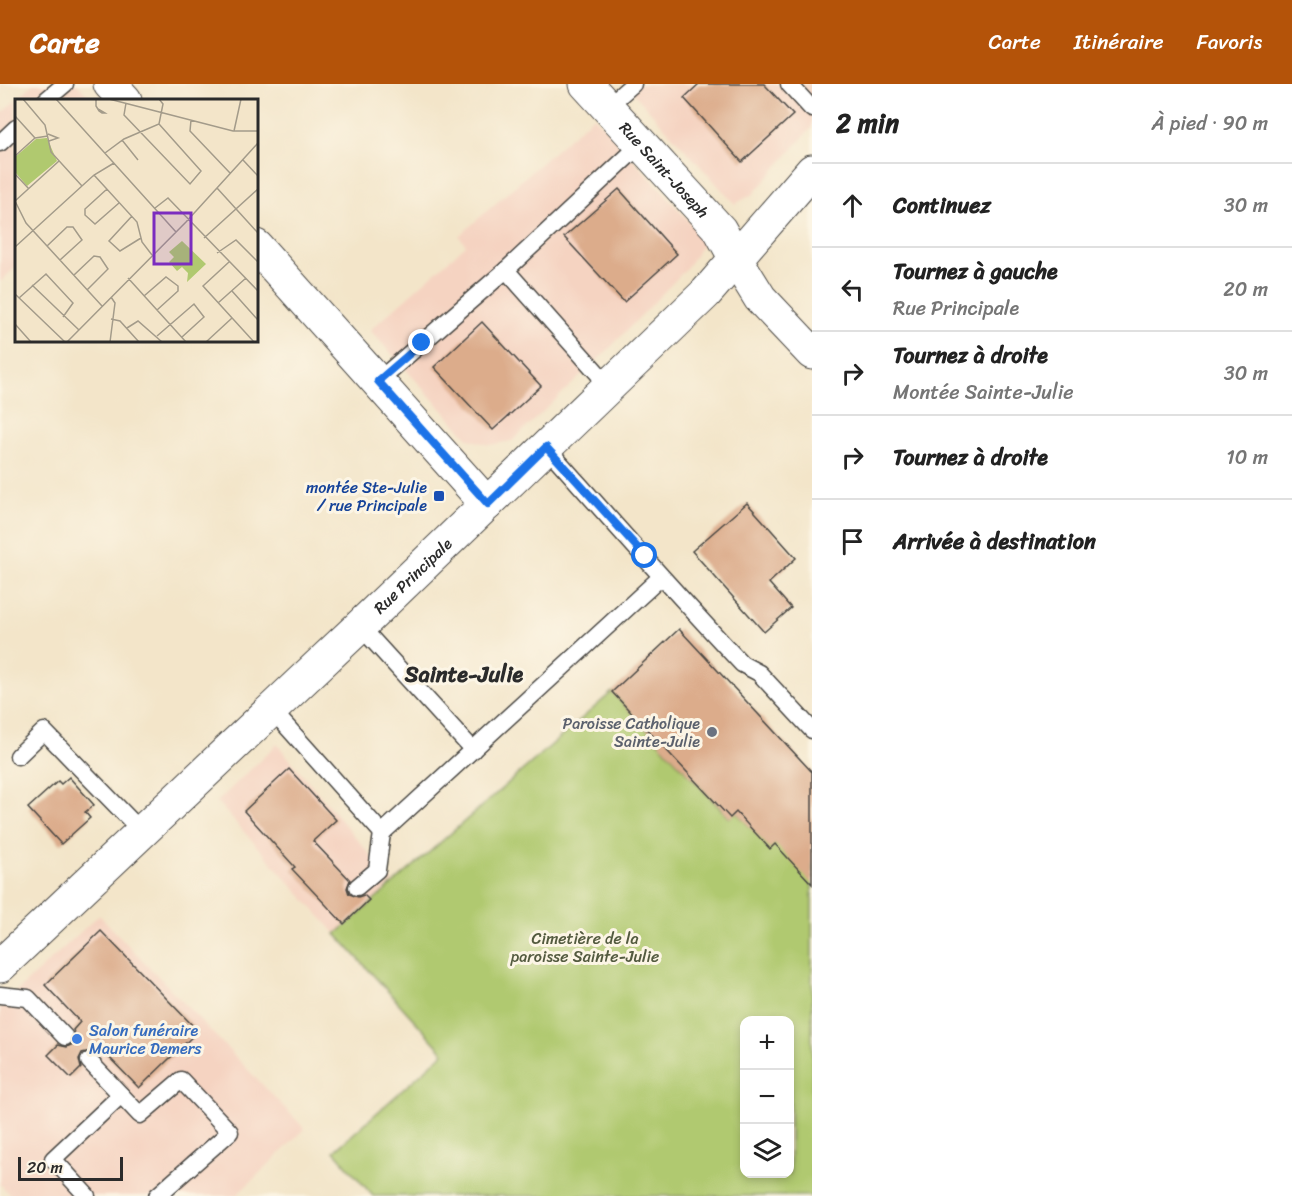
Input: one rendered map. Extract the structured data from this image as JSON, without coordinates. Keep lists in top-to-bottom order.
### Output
{
  "streets": {
    "street": ["Rue Saint-Joseph", "Rue Principale"]
  },
  "crossings": [
    ["Rue Saint-Joseph", "Rue Principale"]
  ],
  "districts": ["Sainte-Julie"],
  "parks": ["Cimetière de la paroisse Sainte-Julie"],
  "places": {
    "transit": ["montée Ste-Julie / rue Principale"],
    "other": ["Paroisse Catholique Sainte-Julie", "Salon funéraire Maurice Demers"]
  },
  "scale_bar": "20 m",
  "page": {
    "header": "Carte",
    "nav": ["Carte", "Itinéraire", "Favoris"],
    "heading": ["2 min", "À pied · 90 m"],
    "list": [
      ["Continuez", "30 m"],
      ["Tournez à gauche", "Rue Principale", "20 m"],
      ["Tournez à droite", "Montée Sainte-Julie", "30 m"],
      ["Tournez à droite", "10 m"],
      "Arrivée à destination"
    ],
    "map_buttons": ["+", "−"],
    "scale": "20 m"
  }
}
